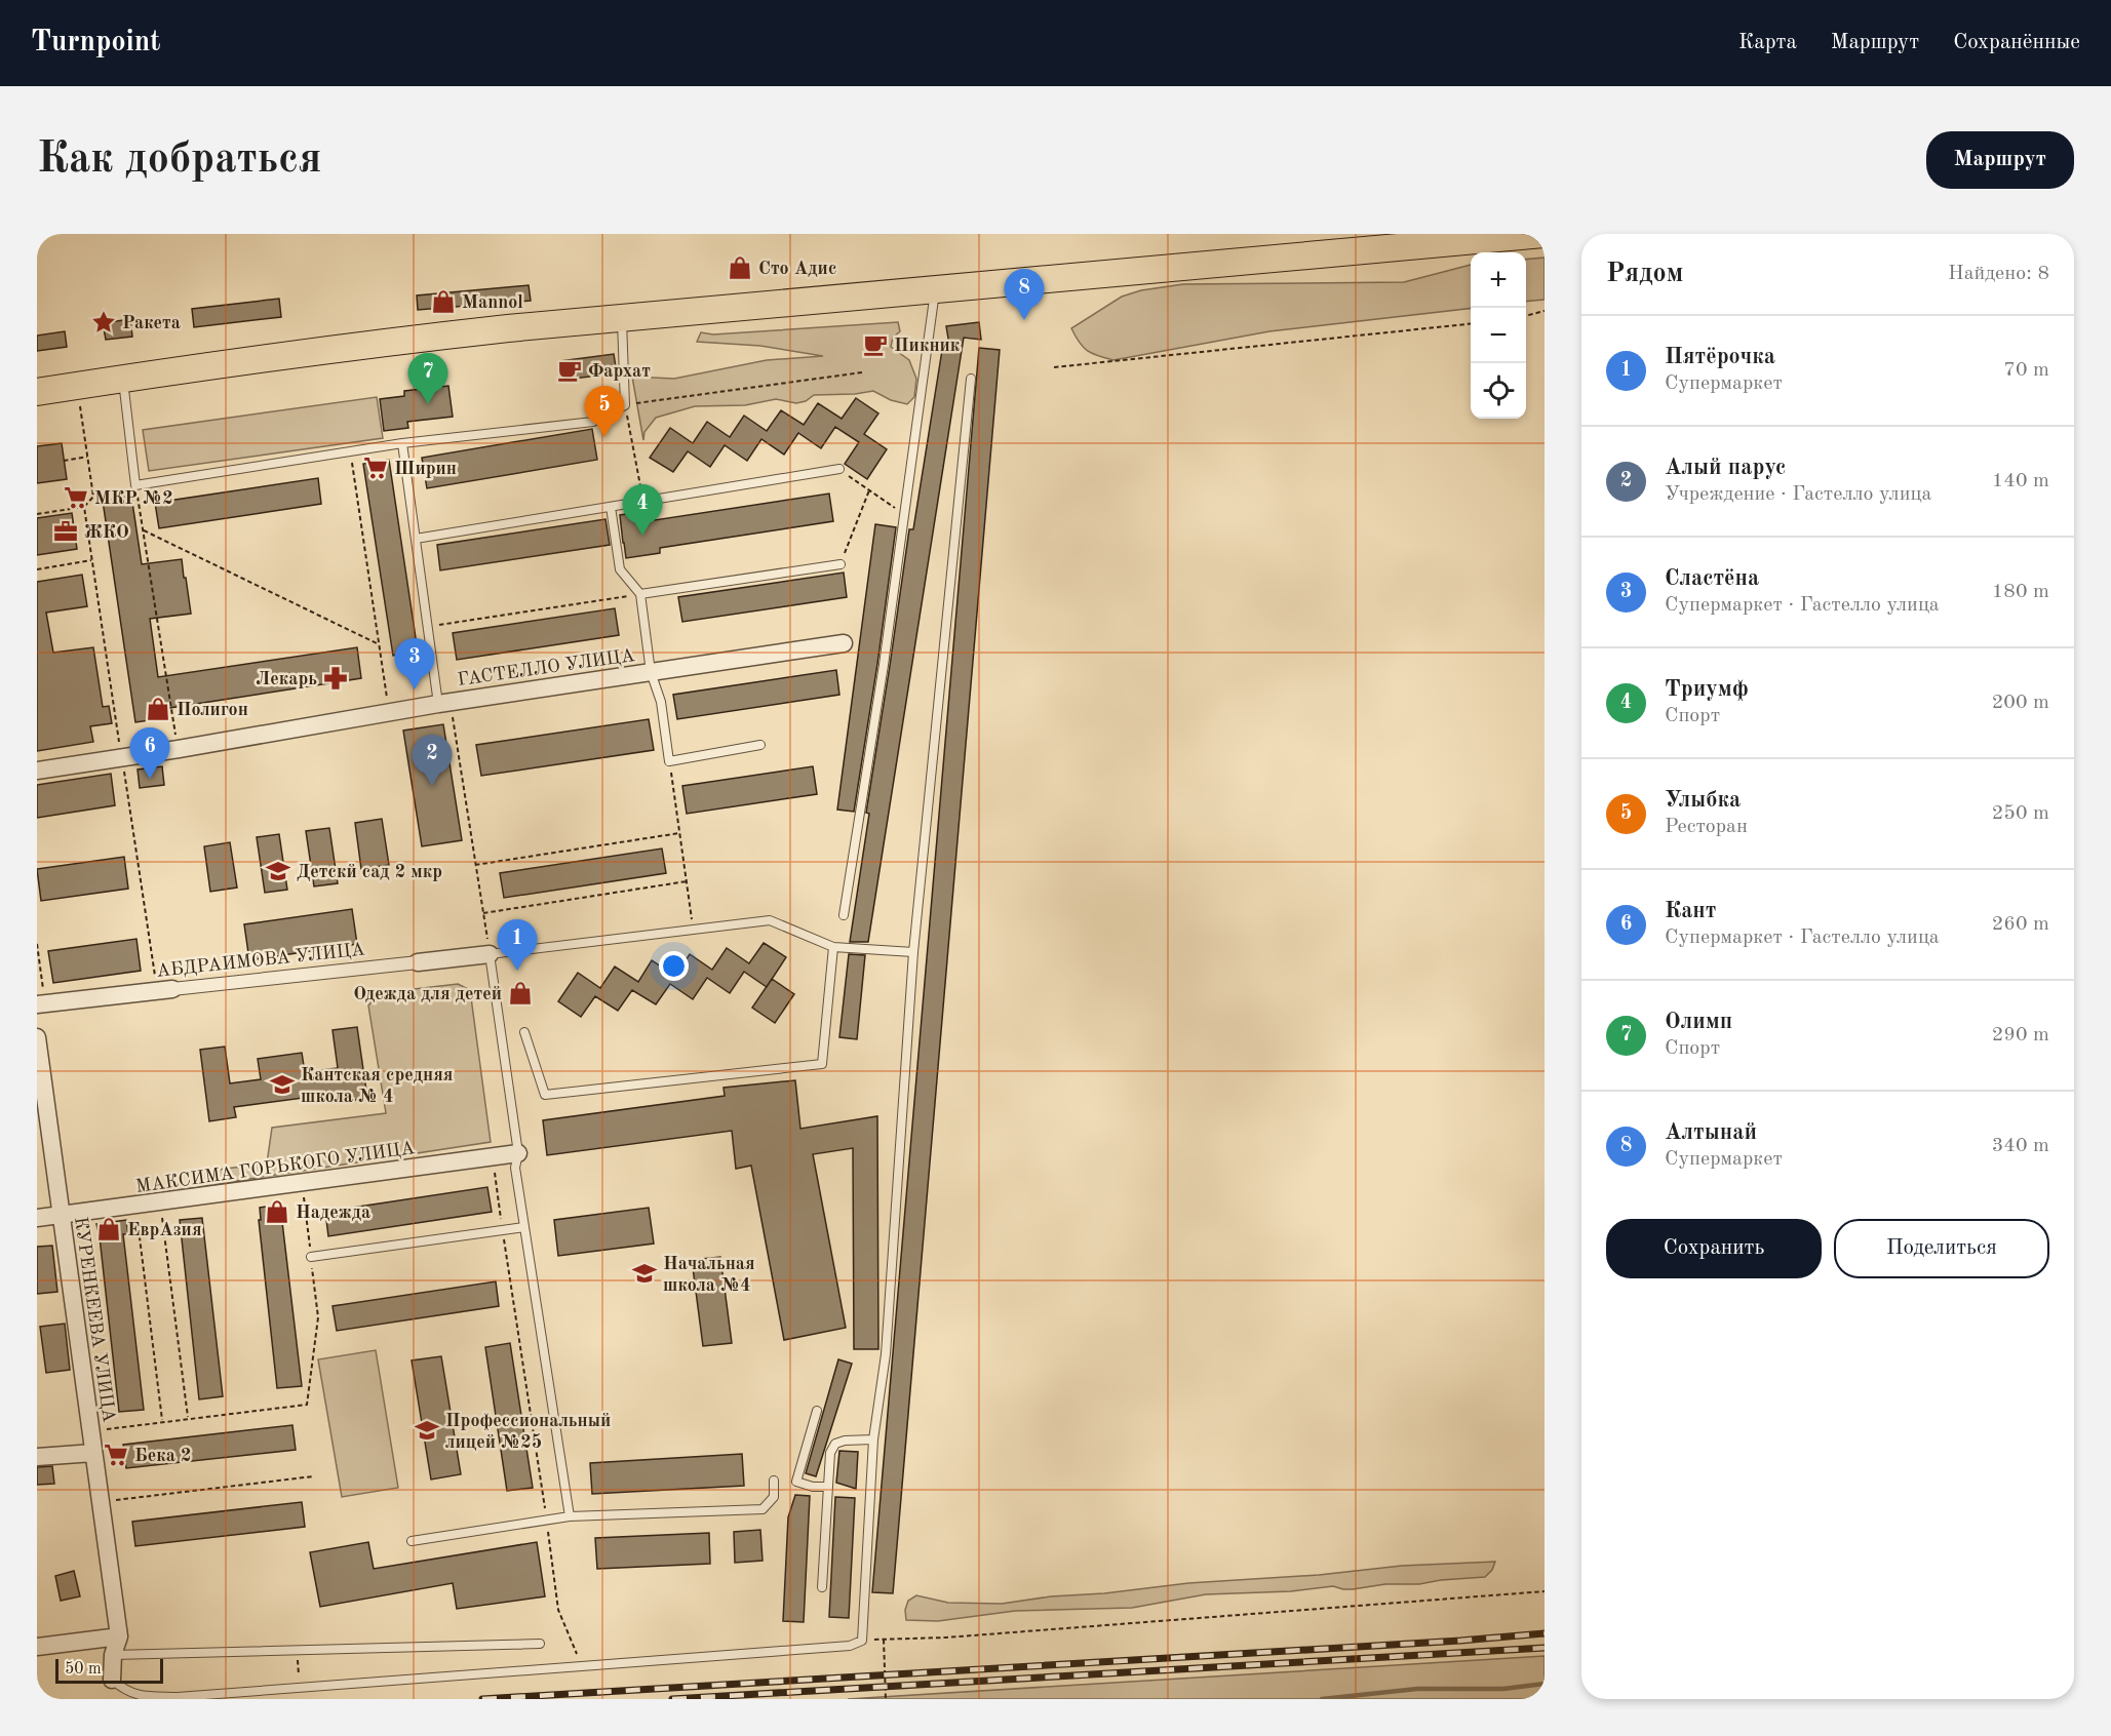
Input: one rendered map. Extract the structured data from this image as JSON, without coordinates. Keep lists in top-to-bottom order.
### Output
{
  "streets": {
    "street": [
      "ГАСТЕЛЛО УЛИЦА",
      "АБДРАИМОВА УЛИЦА",
      "МАКСИМА ГОРЬКОГО УЛИЦА",
      "КУРЕНКЕЕВА УЛИЦА"
    ]
  },
  "crossings": [
    ["МАКСИМА ГОРЬКОГО УЛИЦА", "КУРЕНКЕЕВА УЛИЦА"]
  ],
  "places": {
    "shop": [
      "Сто Адис",
      "Mannol",
      "Полигон",
      "Одежда для детей",
      "Надежда",
      "ЕврАзия"
    ],
    "place": ["Ракета"],
    "cafe": ["Пикник", "Фархат"],
    "supermarket": ["Ширин", "МКР №2", "Бека 2"],
    "office": ["ЖКО"],
    "pharmacy": ["Лекарь"],
    "school or university": [
      "Детскй сад 2 мкр",
      "Кантская средняя школа № 4",
      "Начальная школа №4",
      "Профессиональный лицей №25"
    ]
  },
  "scale_bar": "50 m",
  "page": {
    "header": "Turnpoint",
    "nav": ["Карта", "Маршрут", "Сохранённые"],
    "buttons": [
      "Маршрут",
      ["Сохранить", "Поделиться"]
    ],
    "title": "Как добраться",
    "heading": ["Рядом", "Найдено: 8"],
    "map_buttons": ["+", "−"],
    "pins": [
      "8",
      "7",
      "5",
      "4",
      "3",
      "6",
      "2",
      "1"
    ],
    "list": [
      {
        "mark": "1",
        "name": "Пятёрочка",
        "note": "Супермаркет",
        "value": "70 m"
      },
      {
        "mark": "2",
        "name": "Алый парус",
        "note": "Учреждение · Гастелло улица",
        "value": "140 m"
      },
      {
        "mark": "3",
        "name": "Сластёна",
        "note": "Супермаркет · Гастелло улица",
        "value": "180 m"
      },
      {
        "mark": "4",
        "name": "Триумф",
        "note": "Спорт",
        "value": "200 m"
      },
      {
        "mark": "5",
        "name": "Улыбка",
        "note": "Ресторан",
        "value": "250 m"
      },
      {
        "mark": "6",
        "name": "Кант",
        "note": "Супермаркет · Гастелло улица",
        "value": "260 m"
      },
      {
        "mark": "7",
        "name": "Олимп",
        "note": "Спорт",
        "value": "290 m"
      },
      {
        "mark": "8",
        "name": "Алтынай",
        "note": "Супермаркет",
        "value": "340 m"
      }
    ],
    "scale": "50 m"
  }
}
